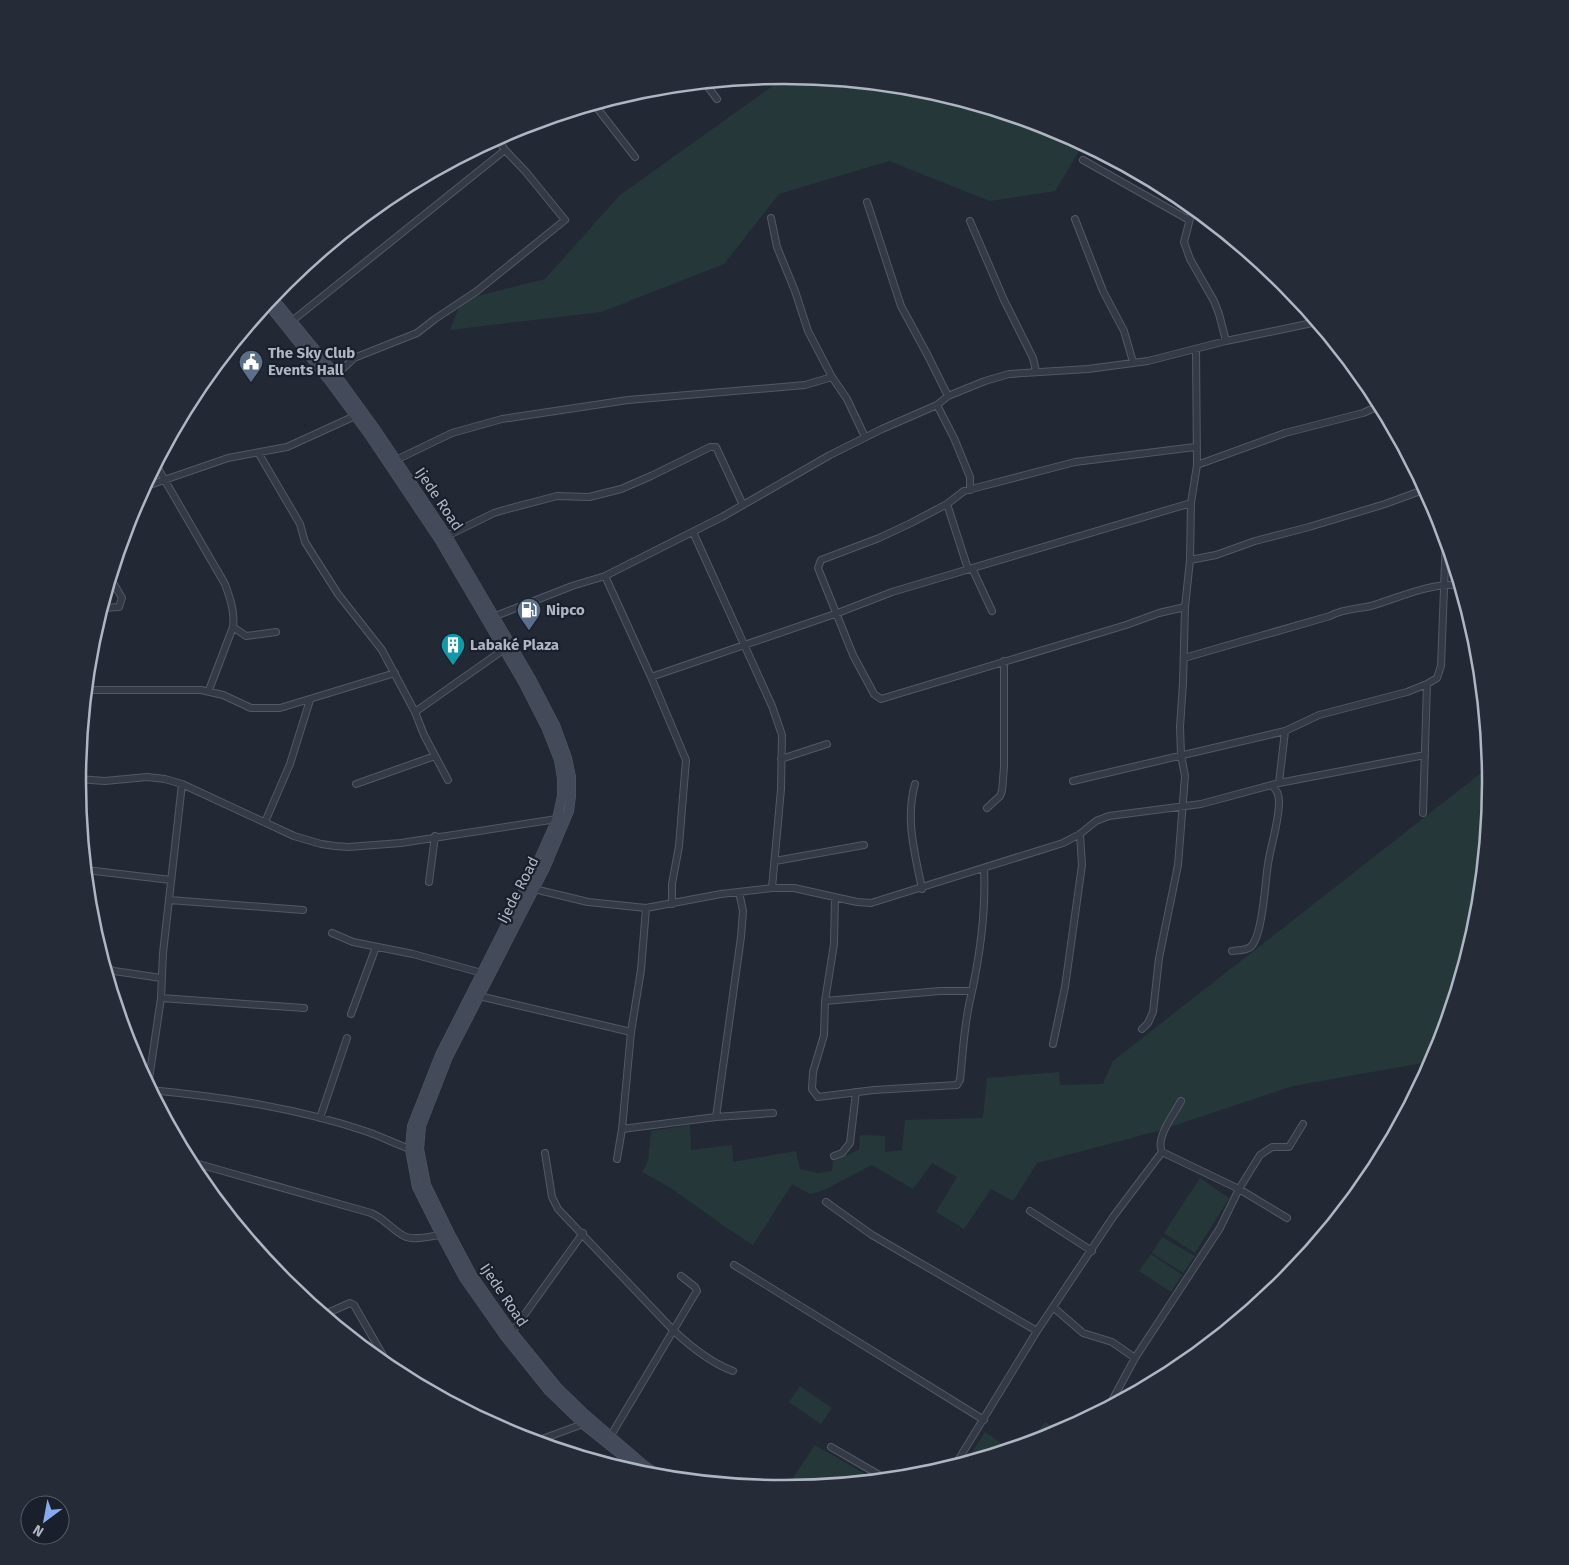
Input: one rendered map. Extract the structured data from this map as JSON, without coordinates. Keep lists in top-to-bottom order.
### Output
{
  "streets": {
    "main road": ["Ijede Road"]
  },
  "places": {
    "public building": ["The Sky Club Events Hall"],
    "fuel station": ["Nipco"],
    "building": ["Labaké Plaza"]
  },
  "north": "bottom left"
}
